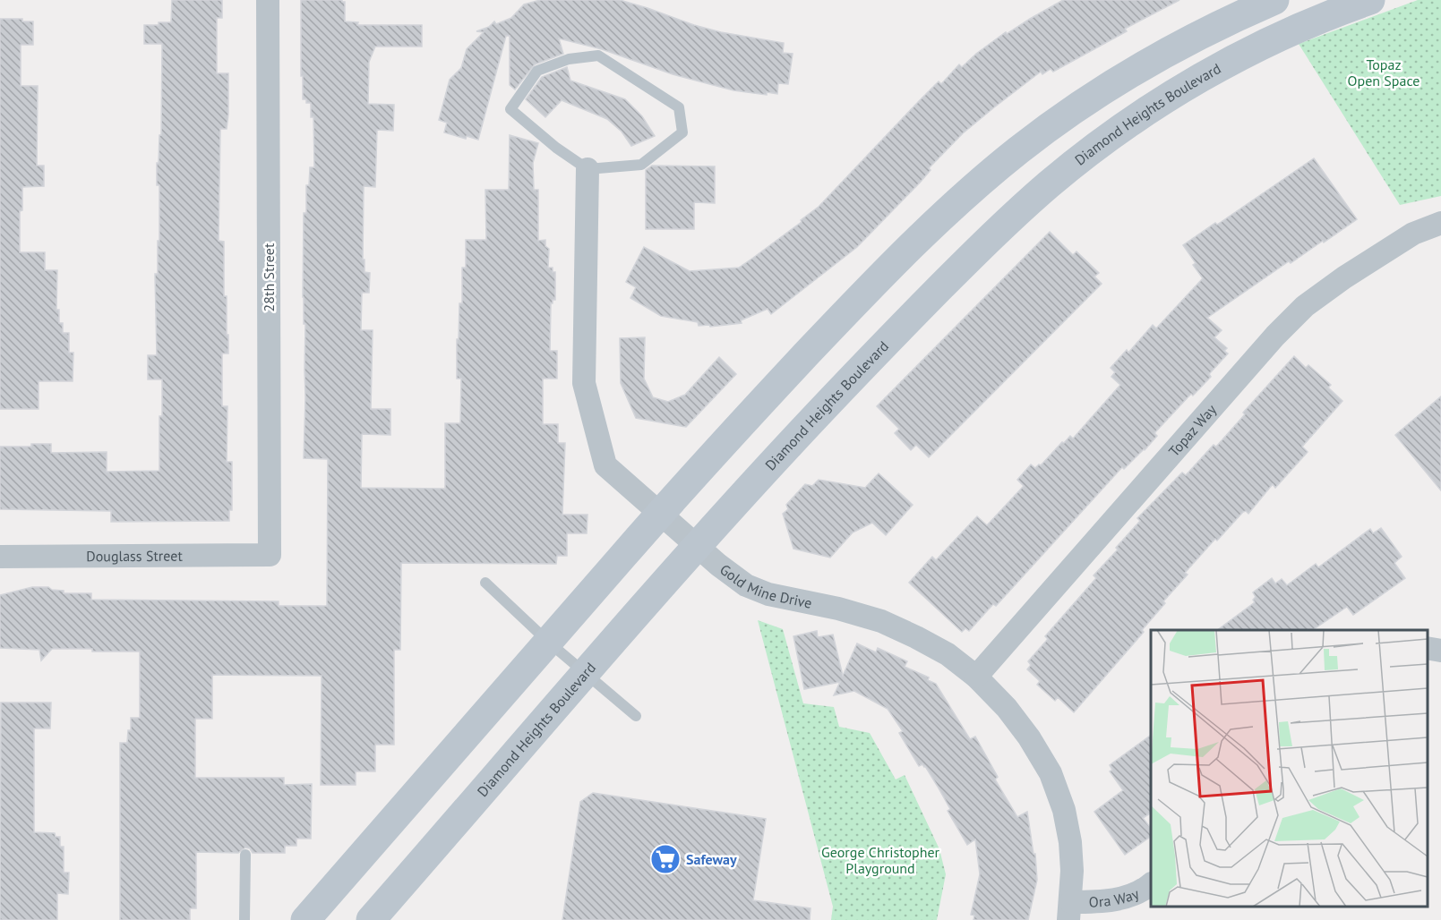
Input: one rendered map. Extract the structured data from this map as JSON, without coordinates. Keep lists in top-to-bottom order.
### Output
{
  "streets": {
    "main road": ["Diamond Heights Boulevard"],
    "street": [
      "28th Street",
      "Topaz Way",
      "Douglass Street",
      "Gold Mine Drive",
      "Ora Way"
    ]
  },
  "crossings": [
    ["Diamond Heights Boulevard", "Gold Mine Drive"],
    ["28th Street", "Douglass Street"],
    ["Topaz Way", "Gold Mine Drive"],
    ["Gold Mine Drive", "Ora Way"]
  ],
  "parks": ["Topaz Open Space", "George Christopher Playground"],
  "places": {
    "supermarket": ["Safeway"]
  }
}
